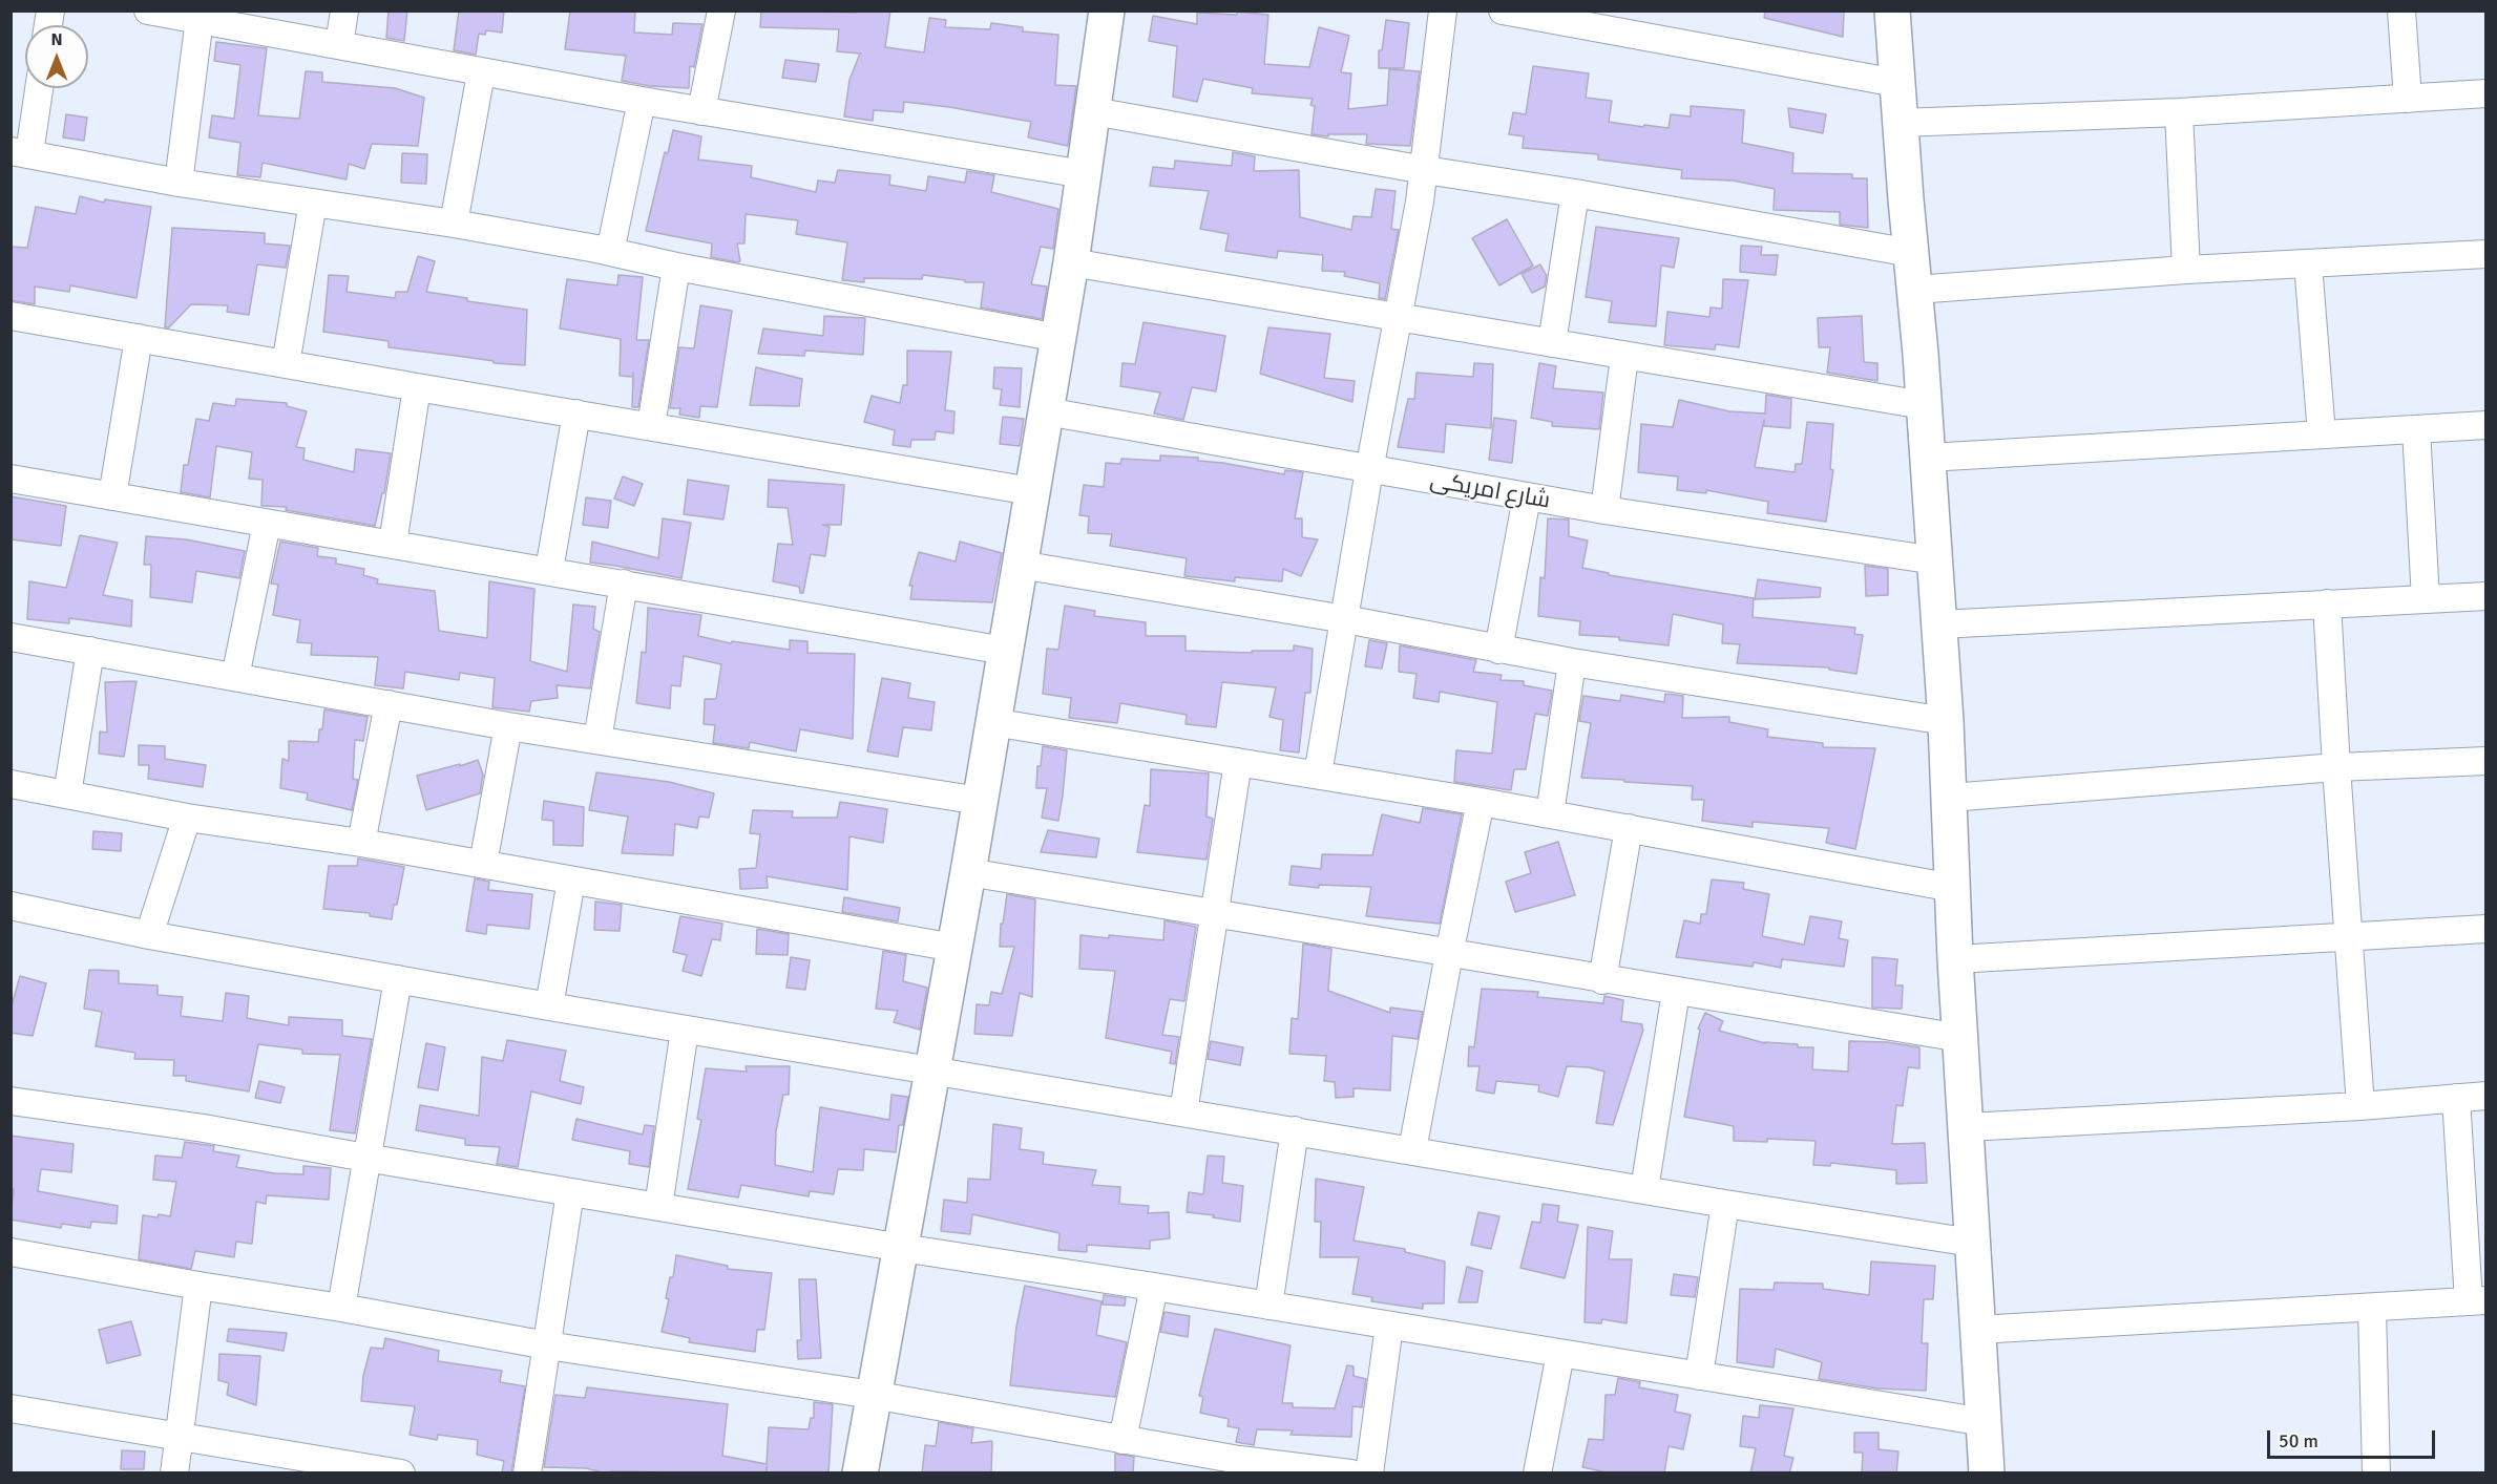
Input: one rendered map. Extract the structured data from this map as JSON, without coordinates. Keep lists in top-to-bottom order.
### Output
{
  "streets": {
    "street": ["شارع امريكى"]
  },
  "scale_bar": "50 m",
  "north": "top"
}
